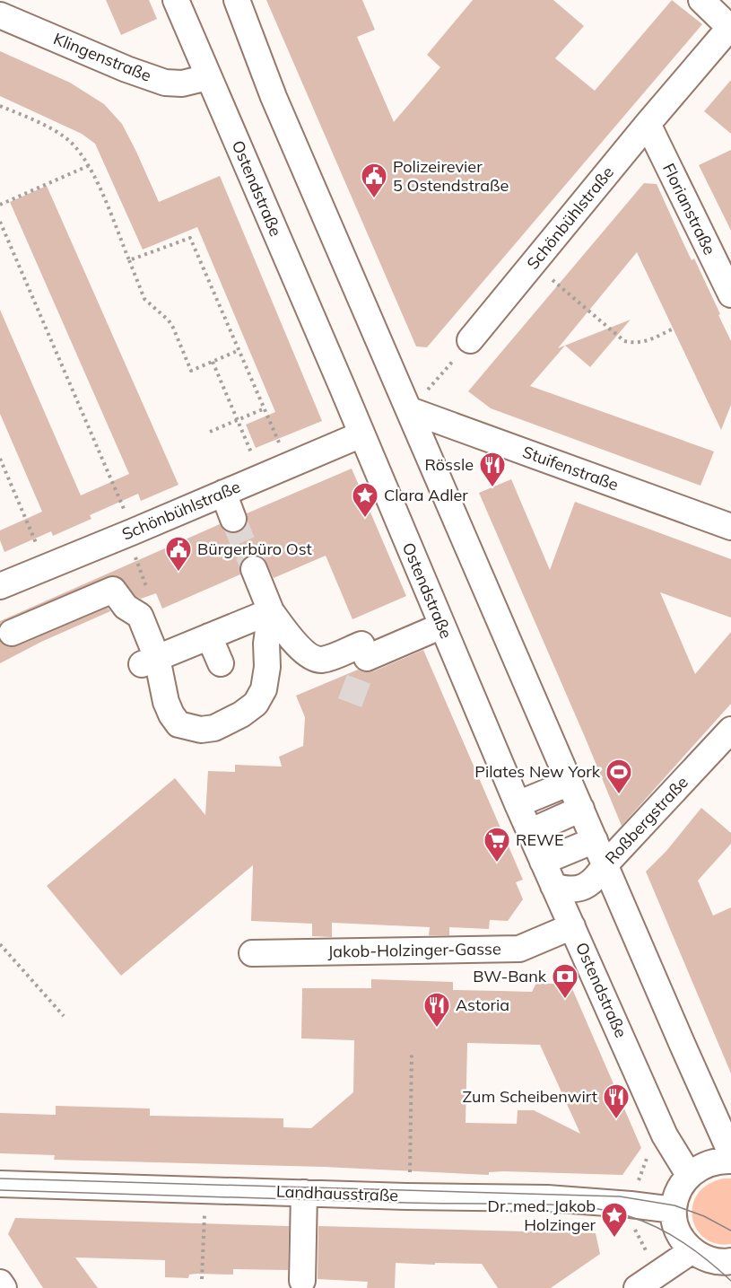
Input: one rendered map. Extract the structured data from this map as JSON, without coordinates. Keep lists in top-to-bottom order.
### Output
{
  "streets": {
    "street": [
      "Klingenstraße",
      "Ostendstraße",
      "Florianstraße",
      "Schönbühlstraße",
      "Stuifenstraße",
      "Roßbergstraße",
      "Jakob-Holzinger-Gasse",
      "Landhausstraße"
    ]
  },
  "crossings": [
    ["Klingenstraße", "Ostendstraße"],
    ["Ostendstraße", "Schönbühlstraße"],
    ["Ostendstraße", "Roßbergstraße"],
    ["Ostendstraße", "Jakob-Holzinger-Gasse"],
    ["Florianstraße", "Schönbühlstraße"]
  ],
  "places": {
    "public building": ["Polizeirevier 5 Ostendstraße", "Bürgerbüro Ost"],
    "restaurant": ["Rössle", "Astoria", "Zum Scheibenwirt"],
    "place": ["Clara Adler", "Dr. med. Jakob Holzinger"],
    "sports": ["Pilates New York"],
    "supermarket": ["REWE"],
    "bank": ["BW-Bank"]
  }
}
